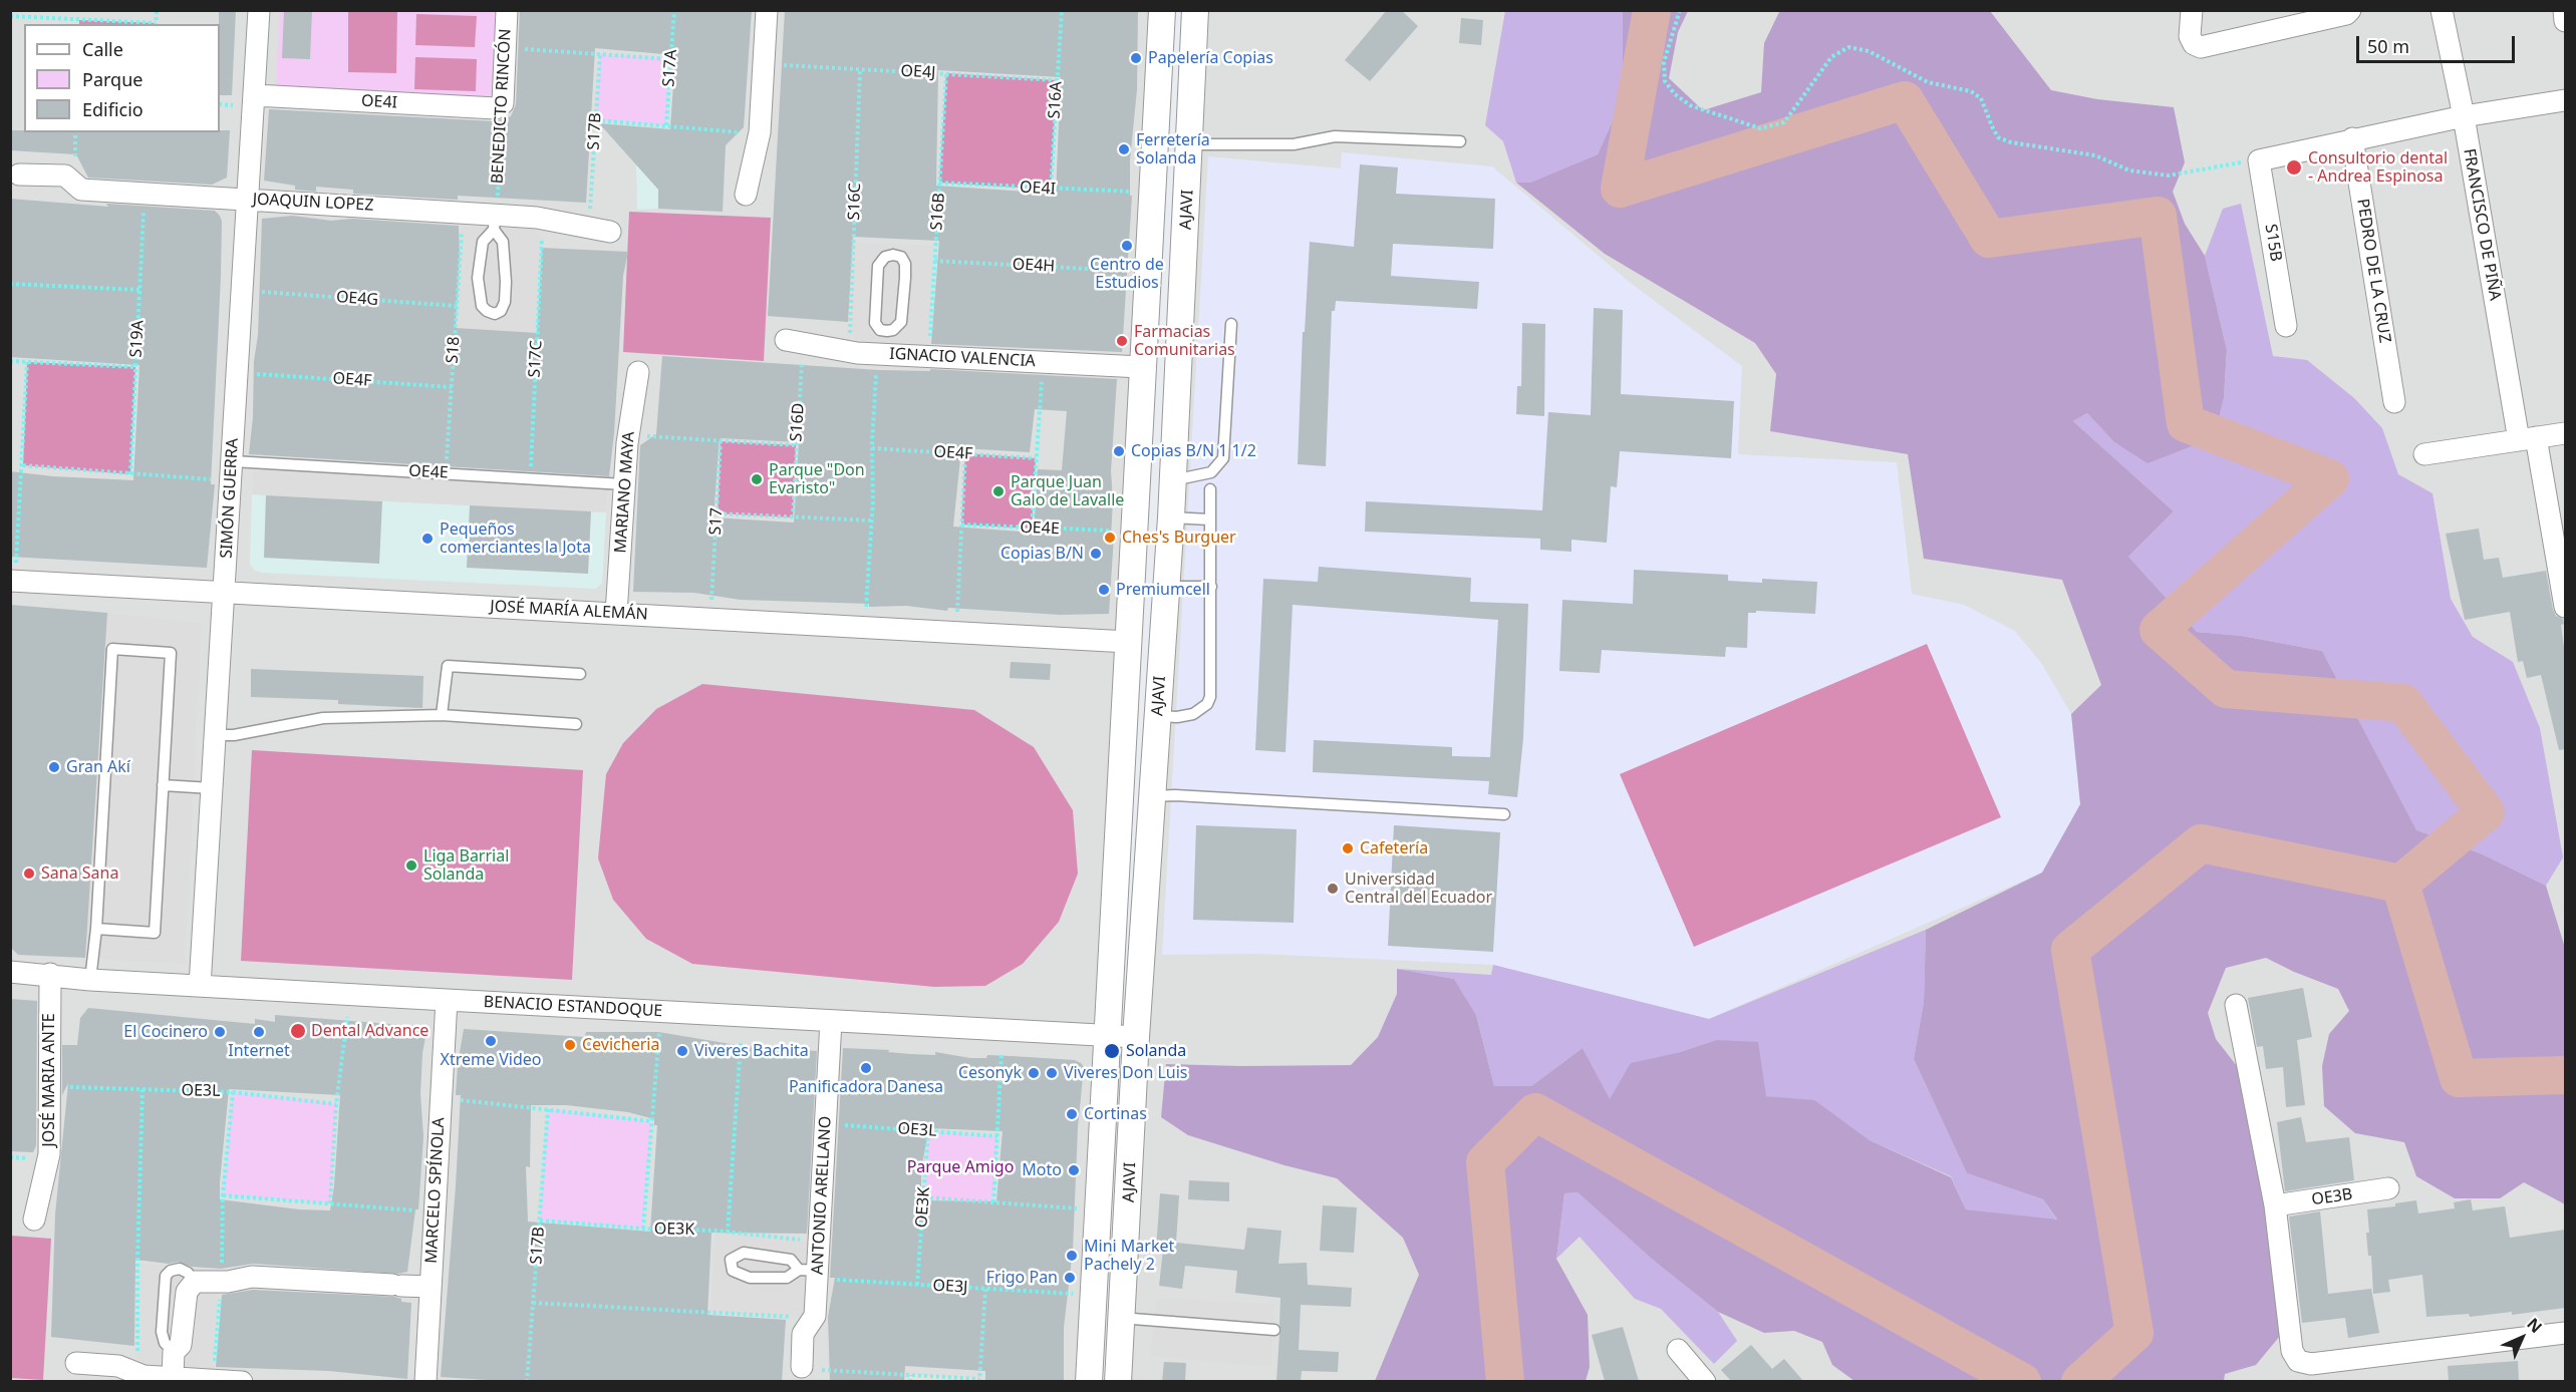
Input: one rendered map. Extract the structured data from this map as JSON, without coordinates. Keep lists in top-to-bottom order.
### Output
{
  "streets": {
    "street": [
      "OE4I",
      "BENEDICTO RINCÓN",
      "JOAQUIN LOPEZ",
      "AJAVI",
      "FRANCISCO DE PIÑA",
      "S15B",
      "PEDRO DE LA CRUZ",
      "IGNACIO VALENCIA",
      "MARIANO MAYA",
      "SIMÓN GUERRA",
      "JOSÉ MARÍA ALEMÁN",
      "BENACIO ESTANDOQUE",
      "JOSÉ MARIA ANTE",
      "MARCELO SPÍNOLA",
      "ANTONIO ARELLANO",
      "OE3B"
    ],
    "lane": ["OE4E"],
    "path": [
      "S17A",
      "OE4J",
      "S16A",
      "S17B",
      "S16C",
      "S16B",
      "OE4H",
      "OE4G",
      "S19A",
      "S18",
      "S17C",
      "OE4F",
      "S16D",
      "S17",
      "OE3L",
      "OE3K",
      "OE3J"
    ]
  },
  "crossings": [
    ["OE4J", "S16A"],
    ["OE4J", "S16C"],
    ["OE4J", "S16B"],
    ["S16A", "OE4I"],
    ["OE4I", "BENEDICTO RINCÓN"],
    ["OE4I", "S16B"],
    ["OE4I", "SIMÓN GUERRA"],
    ["BENEDICTO RINCÓN", "JOAQUIN LOPEZ"],
    ["S17B", "OE3K"],
    ["JOAQUIN LOPEZ", "SIMÓN GUERRA"],
    ["AJAVI", "IGNACIO VALENCIA"],
    ["AJAVI", "JOSÉ MARÍA ALEMÁN"],
    ["AJAVI", "BENACIO ESTANDOQUE"],
    ["S16B", "OE4H"],
    ["OE4G", "S18"],
    ["S18", "OE4F"],
    ["S18", "OE4E"],
    ["S17C", "OE4E"],
    ["OE4E", "MARIANO MAYA"],
    ["OE4E", "SIMÓN GUERRA"],
    ["MARIANO MAYA", "JOSÉ MARÍA ALEMÁN"],
    ["SIMÓN GUERRA", "JOSÉ MARÍA ALEMÁN"],
    ["SIMÓN GUERRA", "BENACIO ESTANDOQUE"],
    ["BENACIO ESTANDOQUE", "JOSÉ MARIA ANTE"],
    ["BENACIO ESTANDOQUE", "MARCELO SPÍNOLA"],
    ["BENACIO ESTANDOQUE", "ANTONIO ARELLANO"],
    ["OE3L", "OE3K"],
    ["ANTONIO ARELLANO", "OE3J"],
    ["OE3K", "OE3J"]
  ],
  "parks": ["Parque Amigo"],
  "places": [
    "Papelería Copias",
    "Ferretería Solanda",
    "Consultorio dental - Andrea Espinosa",
    "Centro de Estudios",
    "Farmacias Comunitarias",
    "Copias B/N 1 1/2",
    "Parque \"Don Evaristo\"",
    "Parque Juan Galo de Lavalle",
    "Ches's Burguer",
    "Pequeños comerciantes la Jota",
    "Copias B/N",
    "Premiumcell",
    "Gran Akí",
    "Cafetería",
    "Liga Barrial Solanda",
    "Sana Sana",
    "Universidad Central del Ecuador",
    "Dental Advance",
    "El Cocinero",
    "Internet",
    "Xtreme Video",
    "Cevicheria",
    "Viveres Bachita",
    "Solanda",
    "Panificadora Danesa",
    "Cesonyk",
    "Viveres Don Luis",
    "Cortinas",
    "Moto",
    "Mini Market Pachely 2",
    "Frigo Pan"
  ],
  "legend": ["Calle", "Parque", "Edificio"],
  "scale_bar": "50 m",
  "north": "top right"
}
